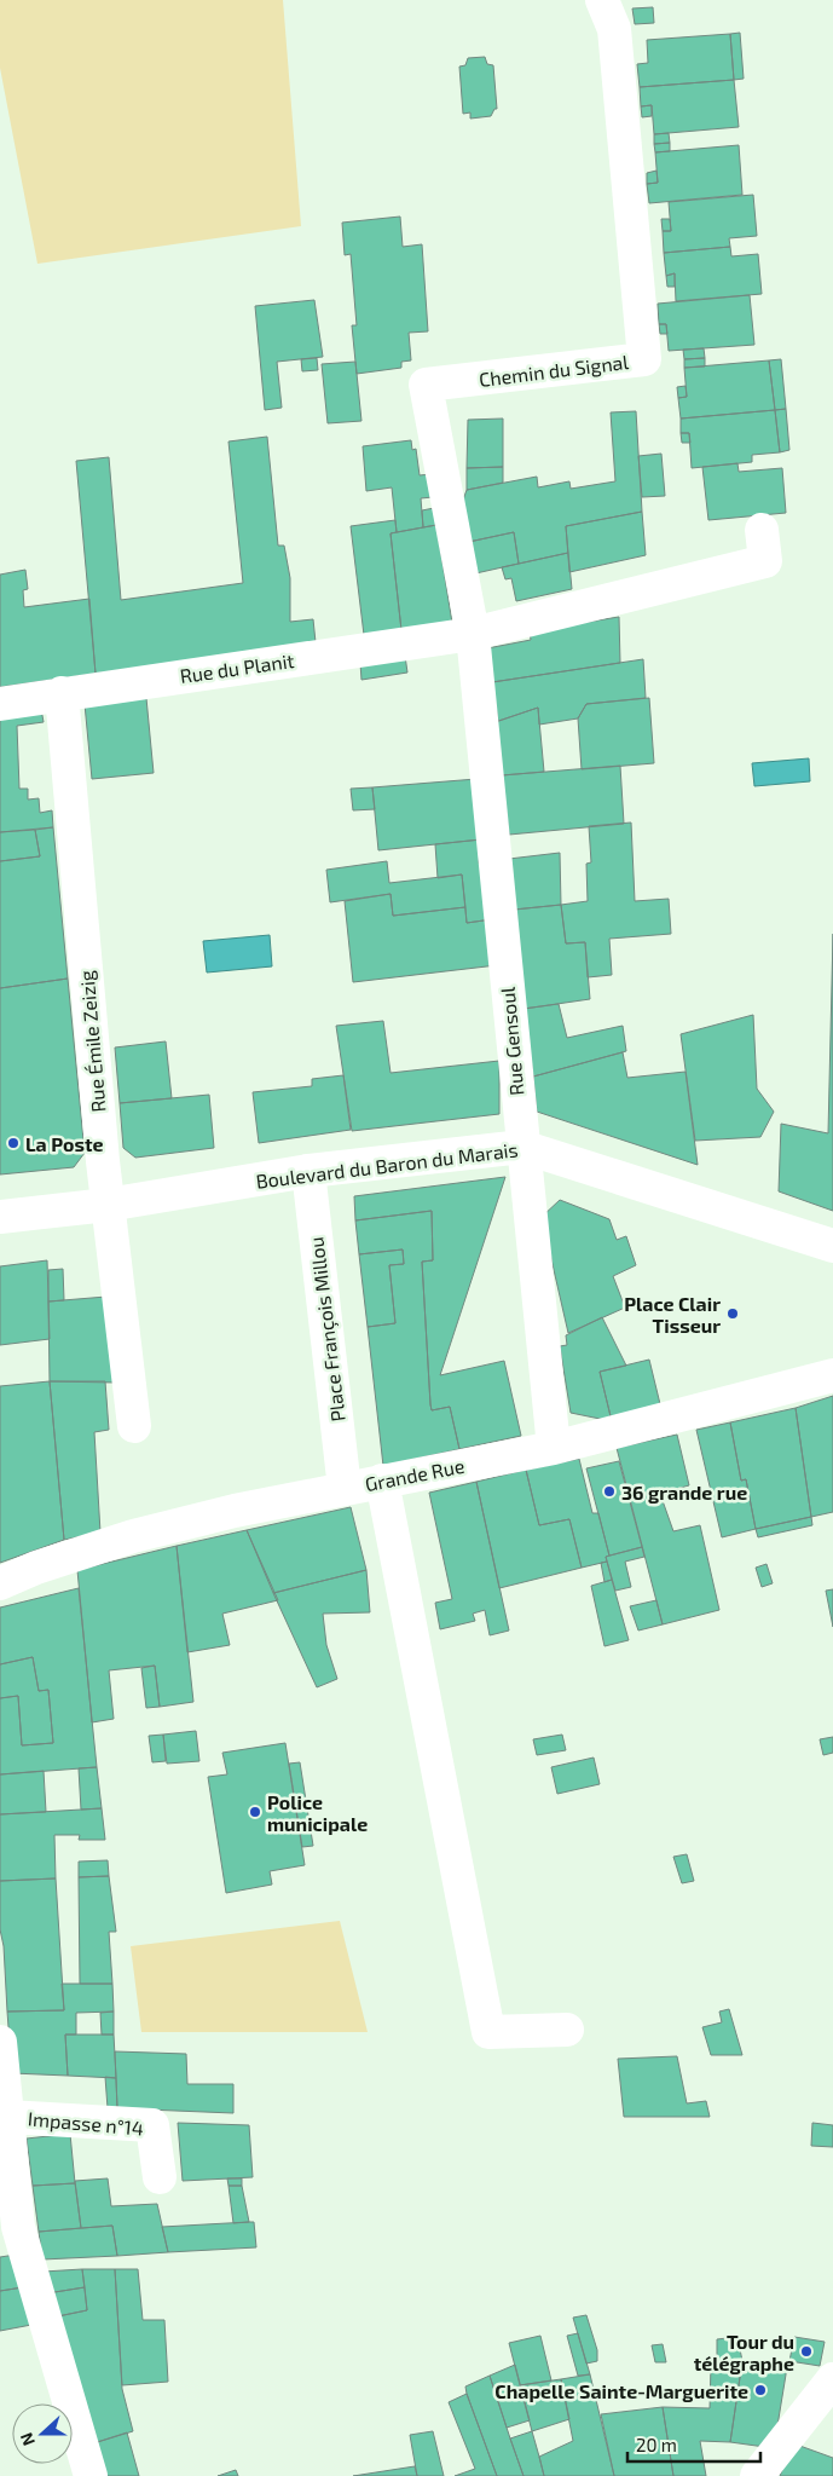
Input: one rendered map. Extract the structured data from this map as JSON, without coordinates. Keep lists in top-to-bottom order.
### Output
{
  "streets": {
    "street": [
      "Chemin du Signal",
      "Rue du Planit",
      "Rue Émile Zeizig",
      "Rue Gensoul",
      "Boulevard du Baron du Marais",
      "Place François Millou",
      "Grande Rue",
      "Impasse n°14"
    ]
  },
  "crossings": [
    ["Chemin du Signal", "Rue du Planit"],
    ["Chemin du Signal", "Rue Gensoul"],
    ["Rue du Planit", "Rue Émile Zeizig"],
    ["Rue du Planit", "Rue Gensoul"],
    ["Rue Émile Zeizig", "Boulevard du Baron du Marais"],
    ["Rue Gensoul", "Boulevard du Baron du Marais"],
    ["Rue Gensoul", "Grande Rue"],
    ["Boulevard du Baron du Marais", "Place François Millou"],
    ["Place François Millou", "Grande Rue"]
  ],
  "places": [
    "La Poste",
    "Place Clair Tisseur",
    "36 grande rue",
    "Police municipale",
    "Tour du télégraphe",
    "Chapelle Sainte-Marguerite"
  ],
  "scale_bar": "20 m",
  "north": "left"
}
